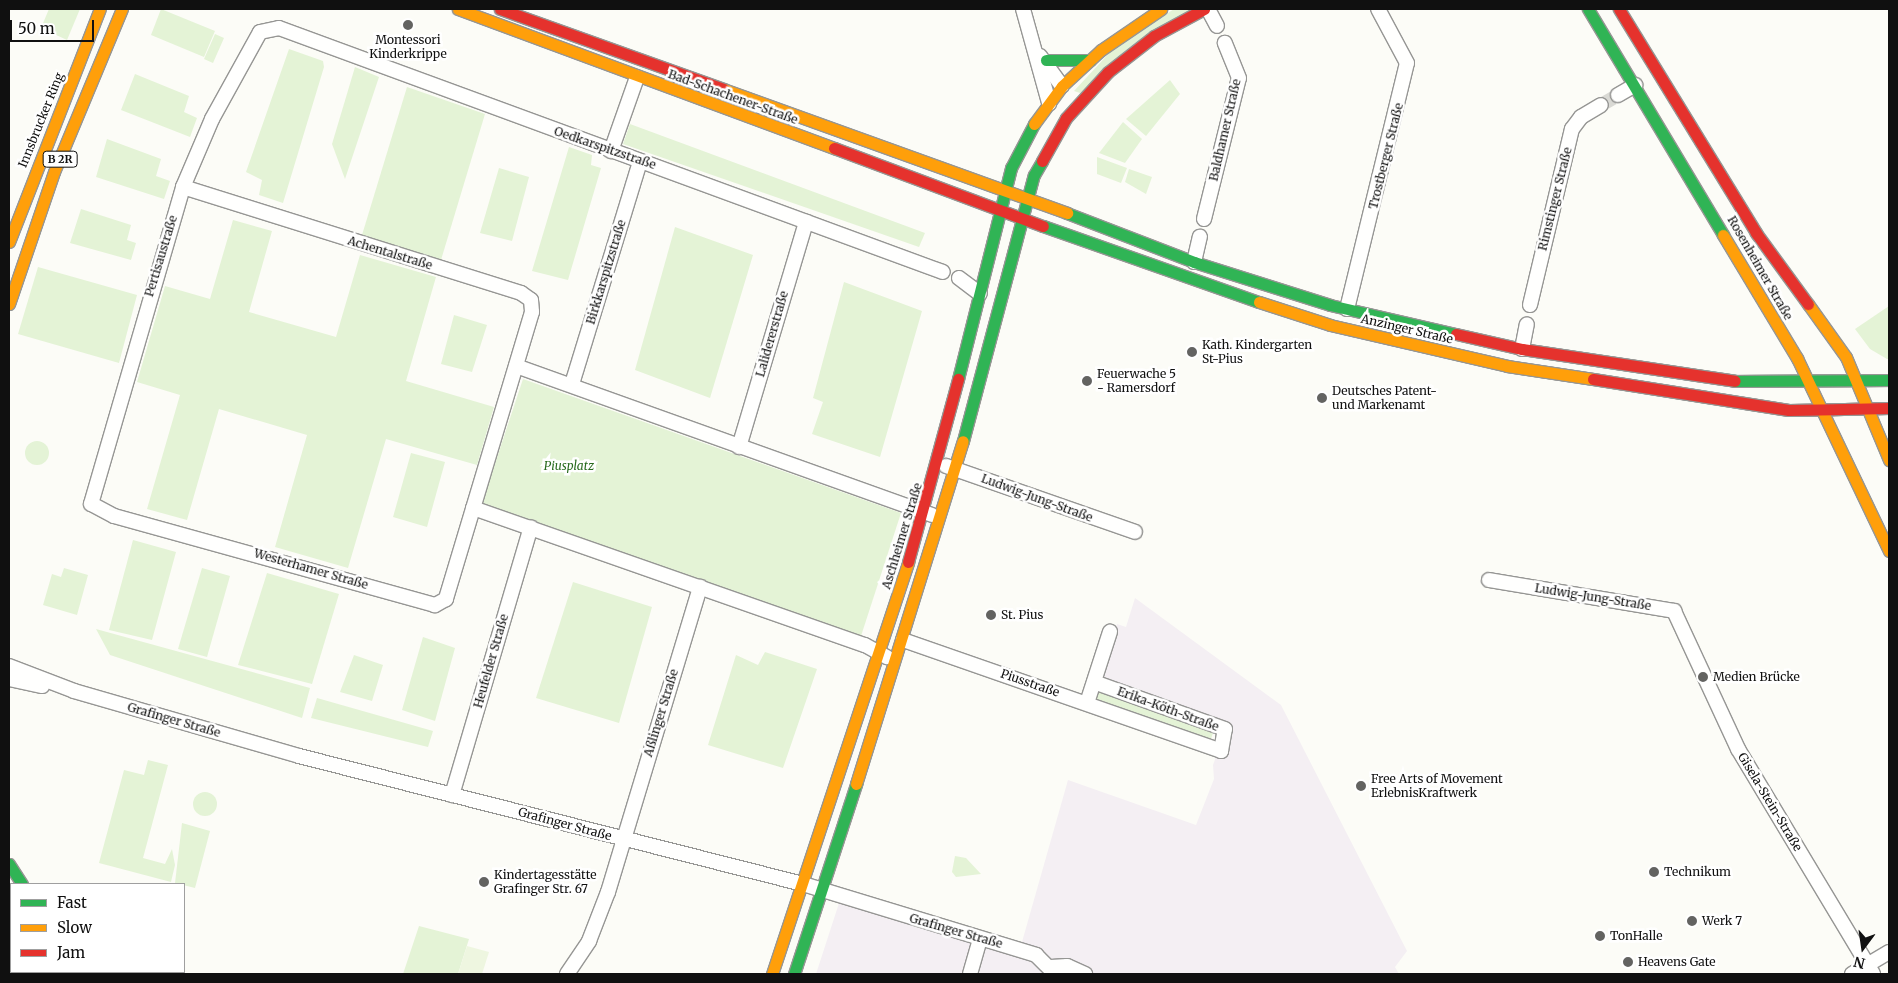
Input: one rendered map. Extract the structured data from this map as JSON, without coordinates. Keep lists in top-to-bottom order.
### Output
{
  "streets": {
    "main road": [
      "Bad-Schachener-Straße",
      "Innsbrucker Ring",
      "B 2R",
      "Rosenheimer Straße",
      "Anzinger Straße",
      "Aschheimer Straße"
    ],
    "street": [
      "Baldhamer Straße",
      "Oedkarspitzstraße",
      "Trostberger Straße",
      "Rimstinger Straße",
      "Achentalstraße",
      "Pertisaustraße",
      "Birkkarspitzstraße",
      "Lalidererstraße",
      "Ludwig-Jung-Straße",
      "Westerhamer Straße",
      "Heufelder Straße",
      "Piusstraße",
      "Erika-Köth-Straße",
      "Aßlinger Straße",
      "Grafinger Straße",
      "Gisela-Stein-Straße"
    ]
  },
  "crossings": [
    ["Bad-Schachener-Straße", "Anzinger Straße"],
    ["Bad-Schachener-Straße", "Aschheimer Straße"],
    ["Oedkarspitzstraße", "Pertisaustraße"],
    ["Oedkarspitzstraße", "Birkkarspitzstraße"],
    ["Oedkarspitzstraße", "Lalidererstraße"],
    ["Trostberger Straße", "Anzinger Straße"],
    ["Achentalstraße", "Pertisaustraße"],
    ["Pertisaustraße", "Westerhamer Straße"],
    ["Rosenheimer Straße", "Anzinger Straße"],
    ["Anzinger Straße", "Aschheimer Straße"],
    ["Ludwig-Jung-Straße", "Aschheimer Straße"],
    ["Ludwig-Jung-Straße", "Gisela-Stein-Straße"],
    ["Aschheimer Straße", "Grafinger Straße"],
    ["Heufelder Straße", "Grafinger Straße"],
    ["Piusstraße", "Erika-Köth-Straße"],
    ["Aßlinger Straße", "Grafinger Straße"]
  ],
  "parks": ["Piusplatz"],
  "places": [
    "Montessori Kinderkrippe",
    "Kath. Kindergarten St-Pius",
    "Feuerwache 5 - Ramersdorf",
    "Deutsches Patent- und Markenamt",
    "St. Pius",
    "Medien Brücke",
    "Free Arts of Movement ErlebnisKraftwerk",
    "Technikum",
    "Kindertagesstätte Grafinger Str. 67",
    "Werk 7",
    "TonHalle",
    "Heavens Gate"
  ],
  "legend": ["Fast", "Slow", "Jam"],
  "scale_bar": "50 m",
  "north": "bottom"
}
